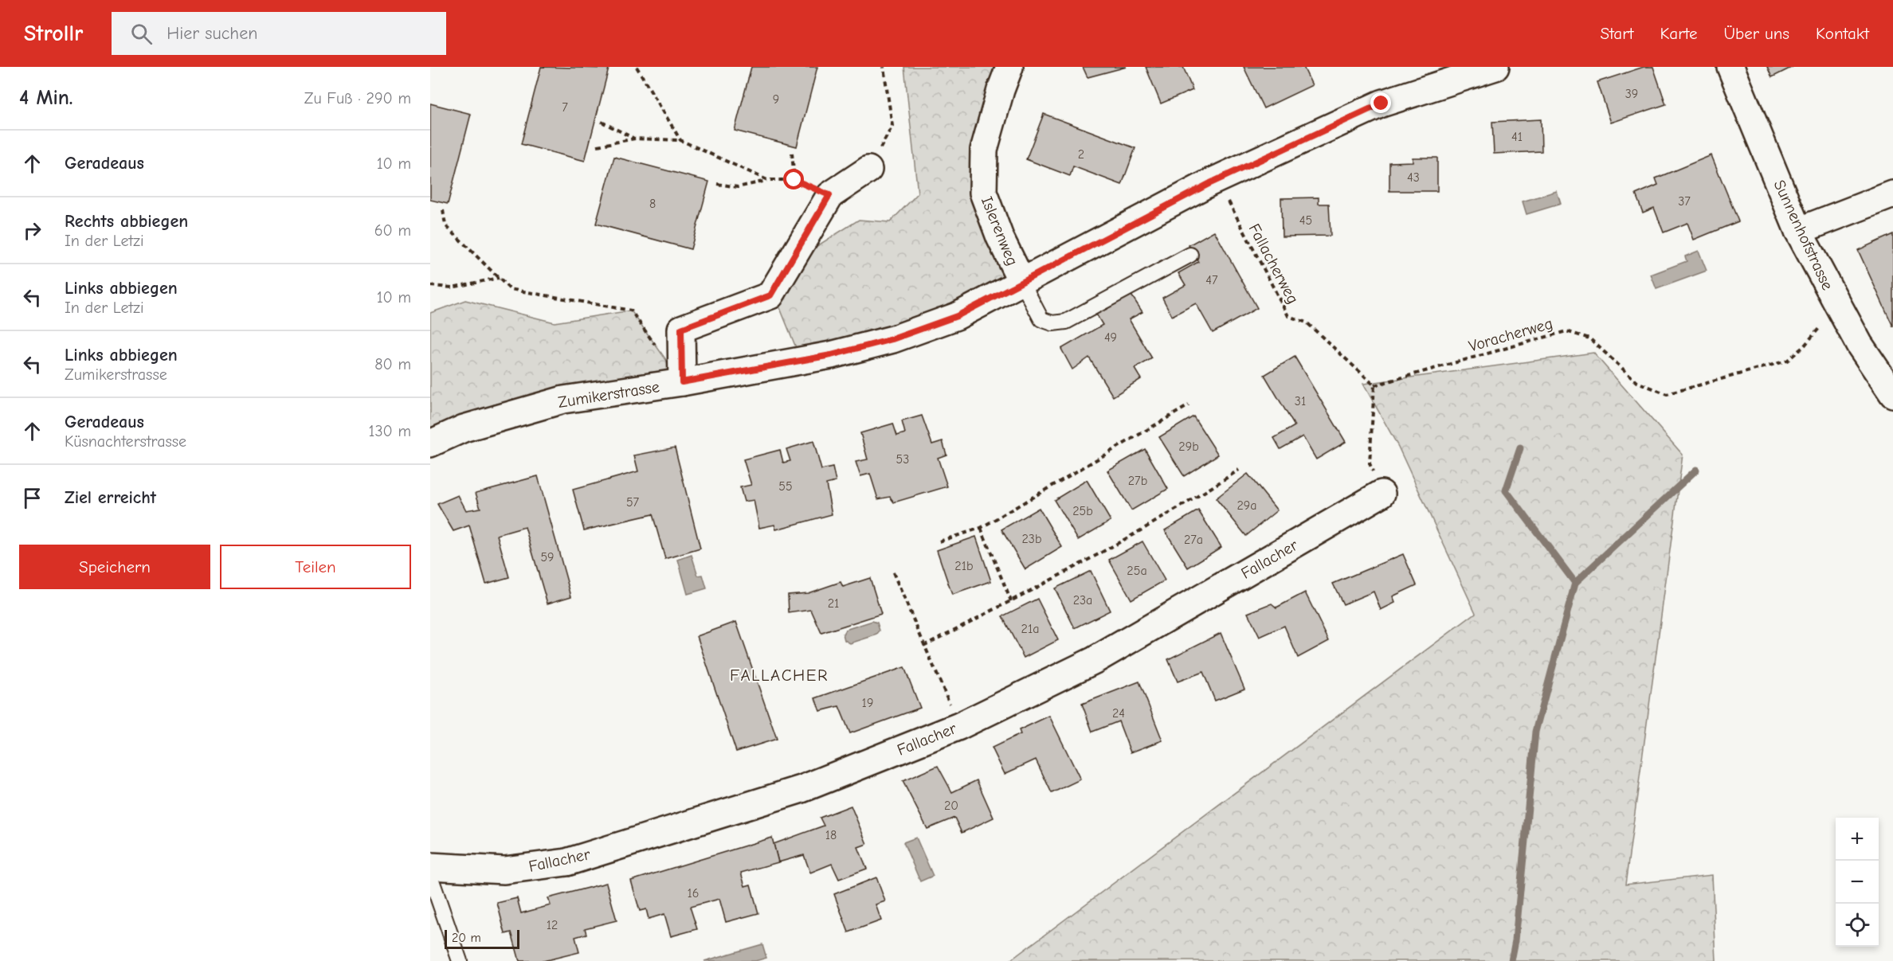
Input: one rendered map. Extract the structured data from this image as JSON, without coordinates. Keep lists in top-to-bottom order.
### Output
{
  "streets": {
    "street": [
      "Islerenweg",
      "Sunnenhofstrasse",
      "Zumikerstrasse",
      "Fallacher"
    ],
    "path": ["Fallacherweg", "Voracherweg"]
  },
  "crossings": [
    ["Islerenweg", "Zumikerstrasse"],
    ["Sunnenhofstrasse", "Voracherweg"],
    ["Fallacherweg", "Voracherweg"]
  ],
  "districts": ["FALLACHER"],
  "house_numbers": [
    "39",
    "9",
    "7",
    "41",
    "2",
    "43",
    "37",
    "8",
    "45",
    "47",
    "49",
    "31",
    "29b",
    "53",
    "27b",
    "55",
    "57",
    "29a",
    "25b",
    "23b",
    "27a",
    "59",
    "21b",
    "25a",
    "23a",
    "21",
    "21a",
    "19",
    "24",
    "20",
    "18",
    "16",
    "12"
  ],
  "scale_bar": "20 m",
  "page": {
    "header": "Strollr",
    "search": "Hier suchen",
    "nav": [
      "Start",
      "Karte",
      "Über uns",
      "Kontakt"
    ],
    "heading": ["4 Min.", "Zu Fuß · 290 m"],
    "list": [
      ["Geradeaus", "10 m"],
      ["Rechts abbiegen", "In der Letzi", "60 m"],
      ["Links abbiegen", "In der Letzi", "10 m"],
      ["Links abbiegen", "Zumikerstrasse", "80 m"],
      ["Geradeaus", "Küsnachterstrasse", "130 m"],
      "Ziel erreicht"
    ],
    "buttons": ["Speichern", "Teilen"],
    "map_buttons": ["+", "−"],
    "scale": "20 m"
  }
}
